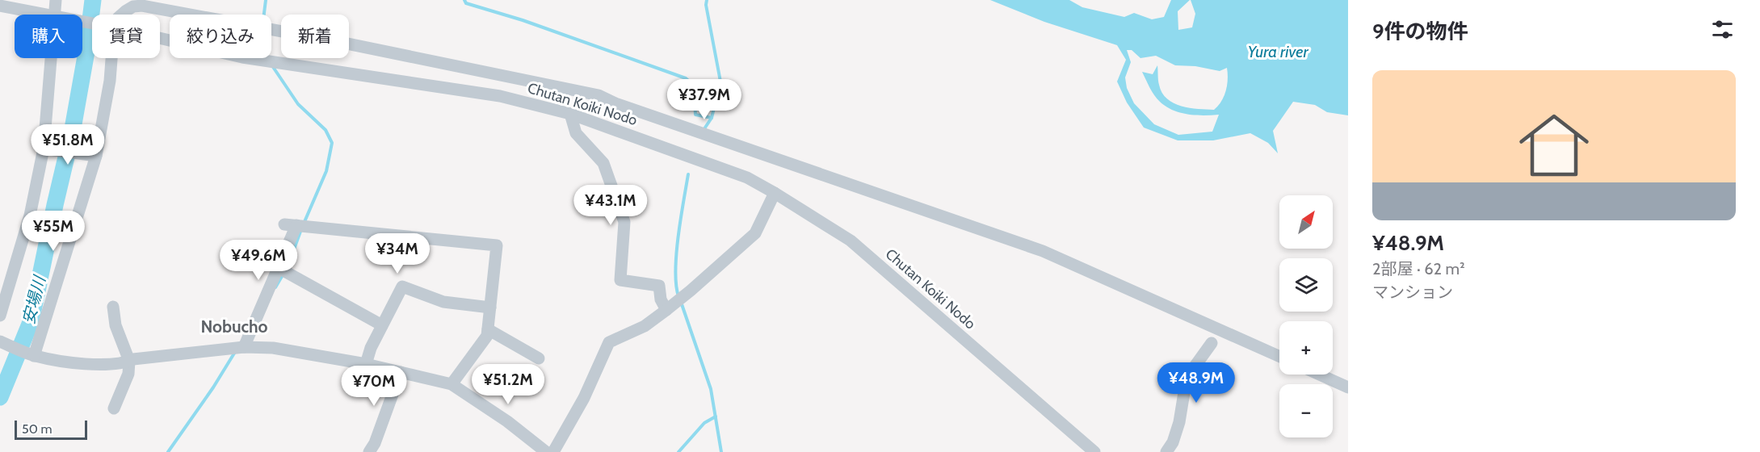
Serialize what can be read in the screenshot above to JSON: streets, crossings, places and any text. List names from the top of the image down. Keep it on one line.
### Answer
{"streets":{"street":["Chutan Koiki Nodo"]},"districts":["Nobucho"],"water":["Yura river","安場川"],"scale_bar":"50 m","north":"top right","page":{"heading":"9件の物件","chip":["購入","賃貸","絞り込み","新着"],"list":[{"name":"¥48.9M","note":"2部屋 · 62 m² · マンション"}],"price":["¥37.9M","¥51.8M","¥43.1M","¥55M","¥34M","¥49.6M","¥48.9M","¥51.2M","¥70M"],"map_buttons":["+","−"],"scale":"50 m"}}
